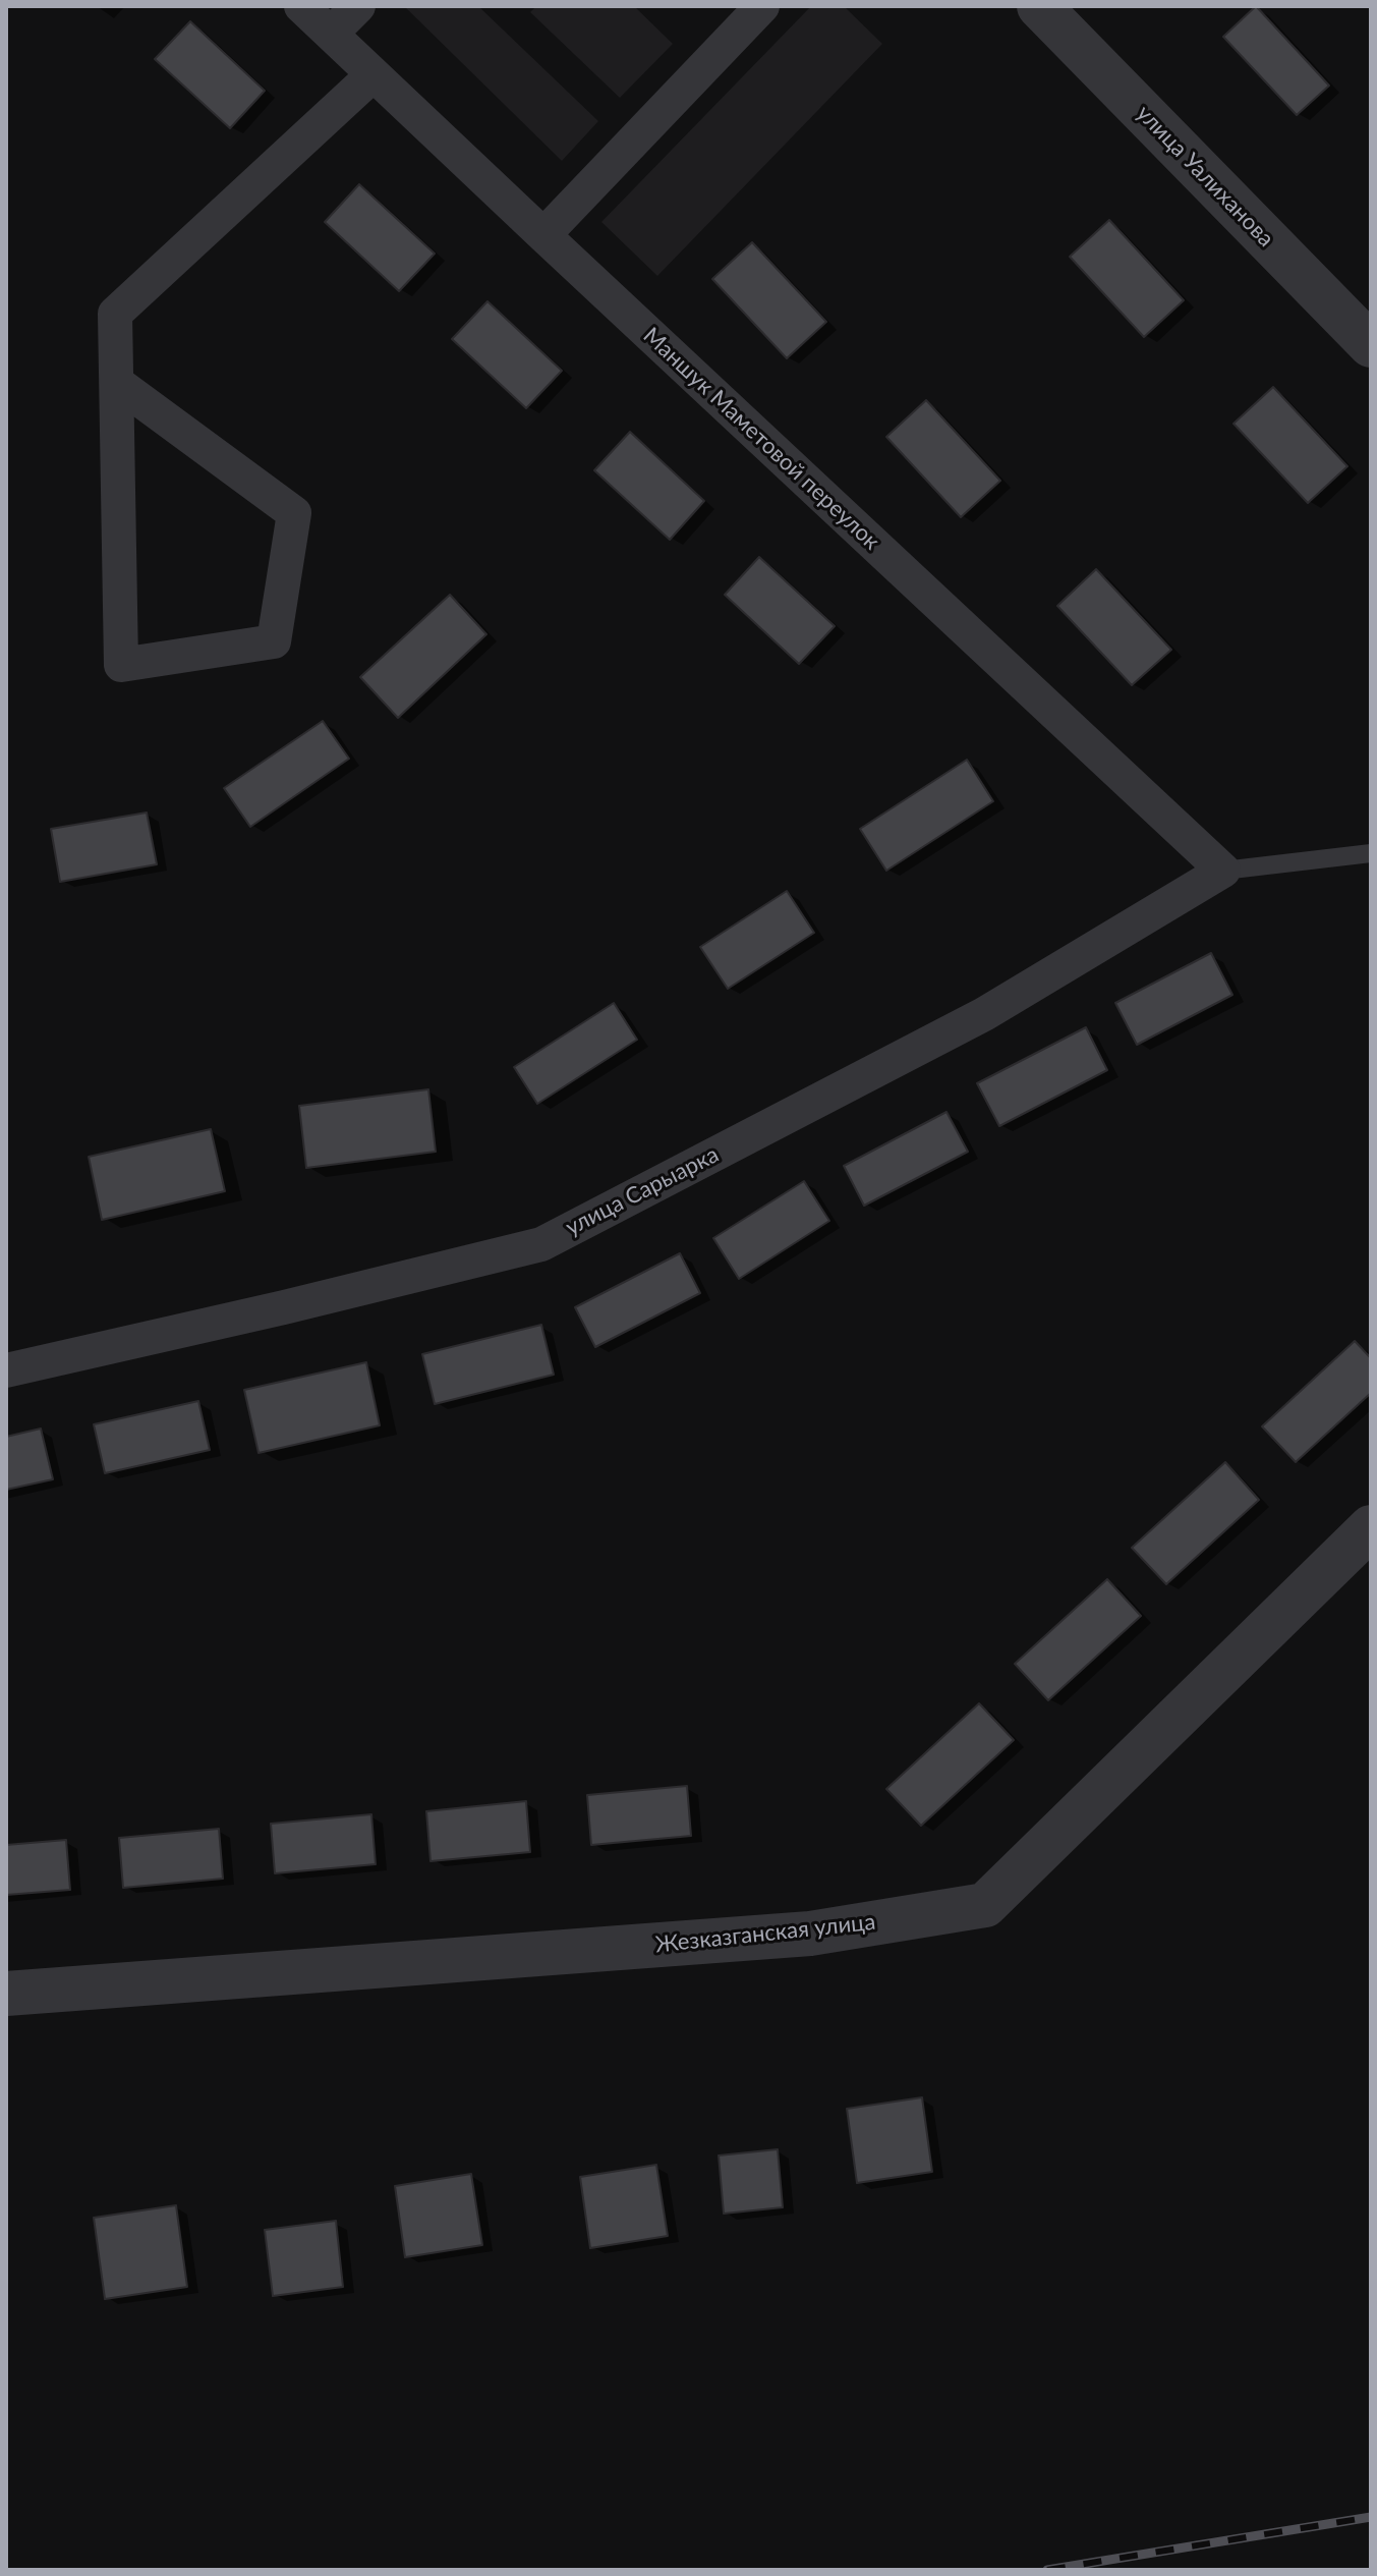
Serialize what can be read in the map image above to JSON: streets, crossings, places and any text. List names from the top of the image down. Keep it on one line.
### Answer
{"streets":{"street":["улица Уалиханова","Маншук Маметовой переулок","улица Сарыарка","Жезказганская улица"]},"crossings":[["Маншук Маметовой переулок","улица Сарыарка"]]}
